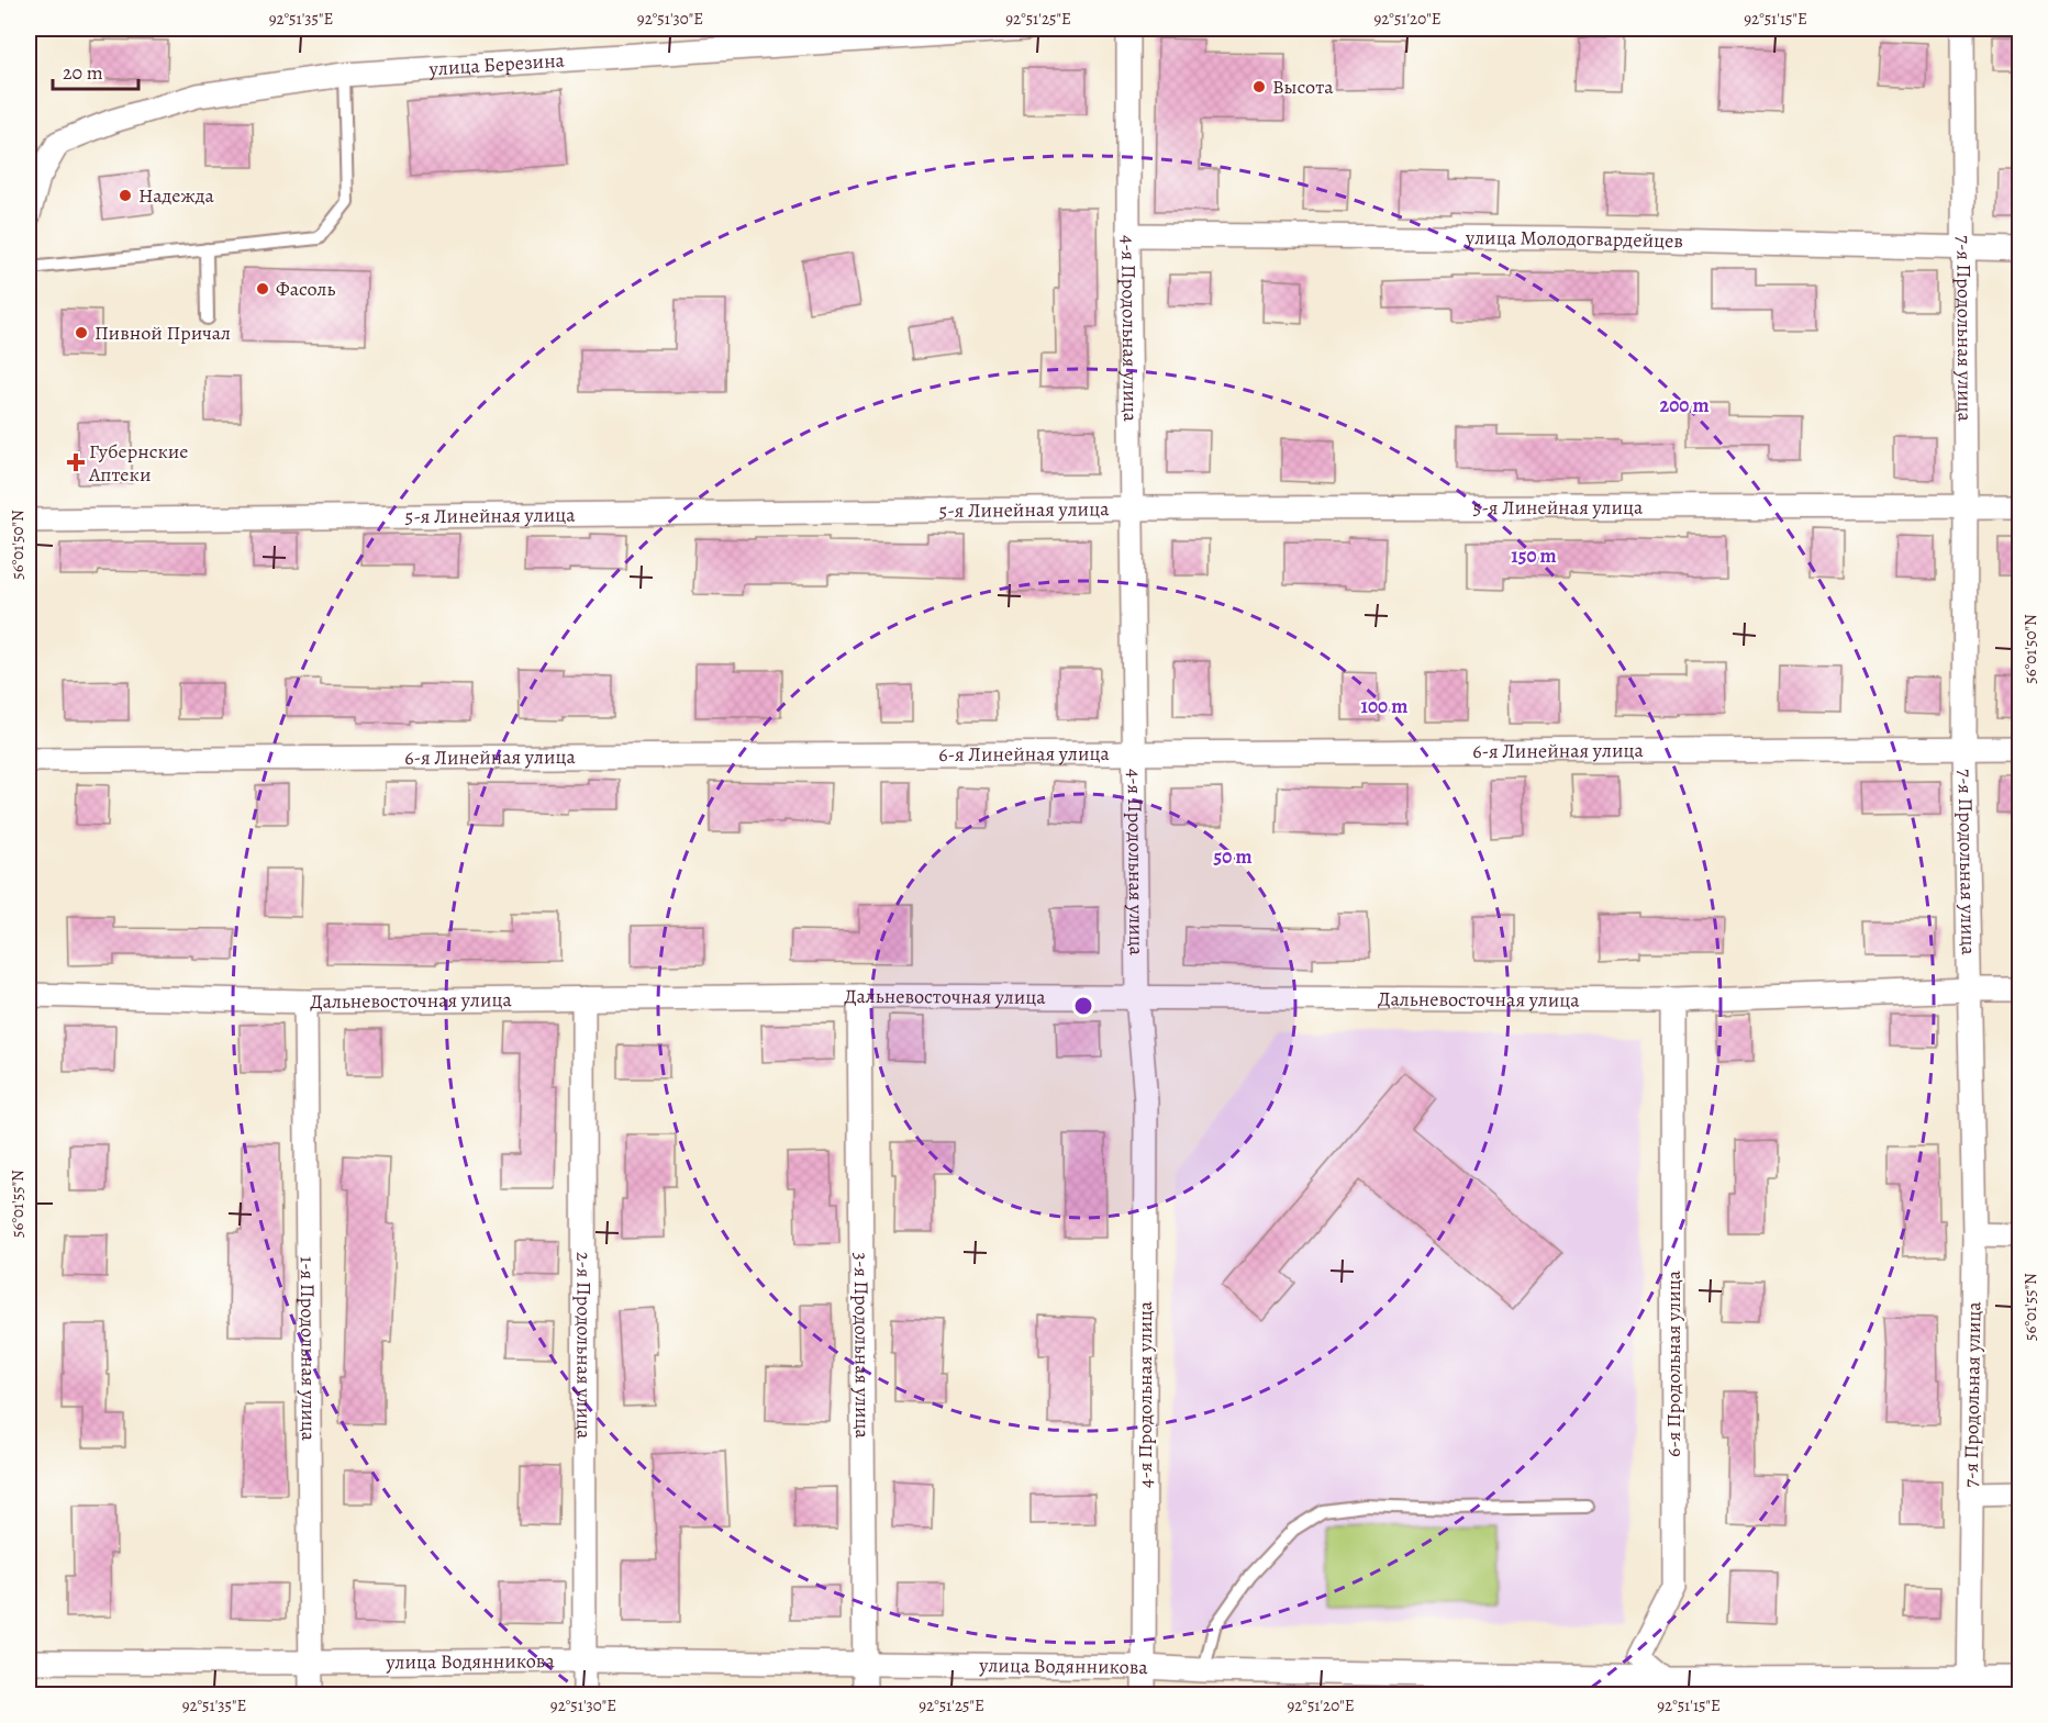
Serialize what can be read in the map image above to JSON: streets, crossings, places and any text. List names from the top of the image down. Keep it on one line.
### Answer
{"streets":{"street":["улица Березина","улица Молодогвардейцев","4-я Продольная улица","7-я Продольная улица","5-я Линейная улица","6-я Линейная улица","Дальневосточная улица","3-я Продольная улица","2-я Продольная улица","1-я Продольная улица","6-я Продольная улица","улица Водянникова"]},"crossings":[["улица Молодогвардейцев","4-я Продольная улица"],["улица Молодогвардейцев","7-я Продольная улица"],["4-я Продольная улица","5-я Линейная улица"],["4-я Продольная улица","6-я Линейная улица"],["4-я Продольная улица","Дальневосточная улица"],["4-я Продольная улица","улица Водянникова"],["7-я Продольная улица","5-я Линейная улица"],["7-я Продольная улица","6-я Линейная улица"],["7-я Продольная улица","Дальневосточная улица"],["7-я Продольная улица","улица Водянникова"],["Дальневосточная улица","3-я Продольная улица"],["Дальневосточная улица","2-я Продольная улица"],["Дальневосточная улица","1-я Продольная улица"],["Дальневосточная улица","6-я Продольная улица"],["3-я Продольная улица","улица Водянникова"],["2-я Продольная улица","улица Водянникова"],["1-я Продольная улица","улица Водянникова"],["6-я Продольная улица","улица Водянникова"]],"places":{"other":["Высота","Надежда","Фасоль","Пивной Причал"],"health":["Губернские Аптеки"]},"scale_bar":"20 m","coordinates":["92°51'35\"E","92°51'30\"E","92°51'25\"E","92°51'20\"E","92°51'15\"E","56°01'50\"N","56°01'55\"N"],"rings":["200 m","150 m","100 m","50 m"]}
